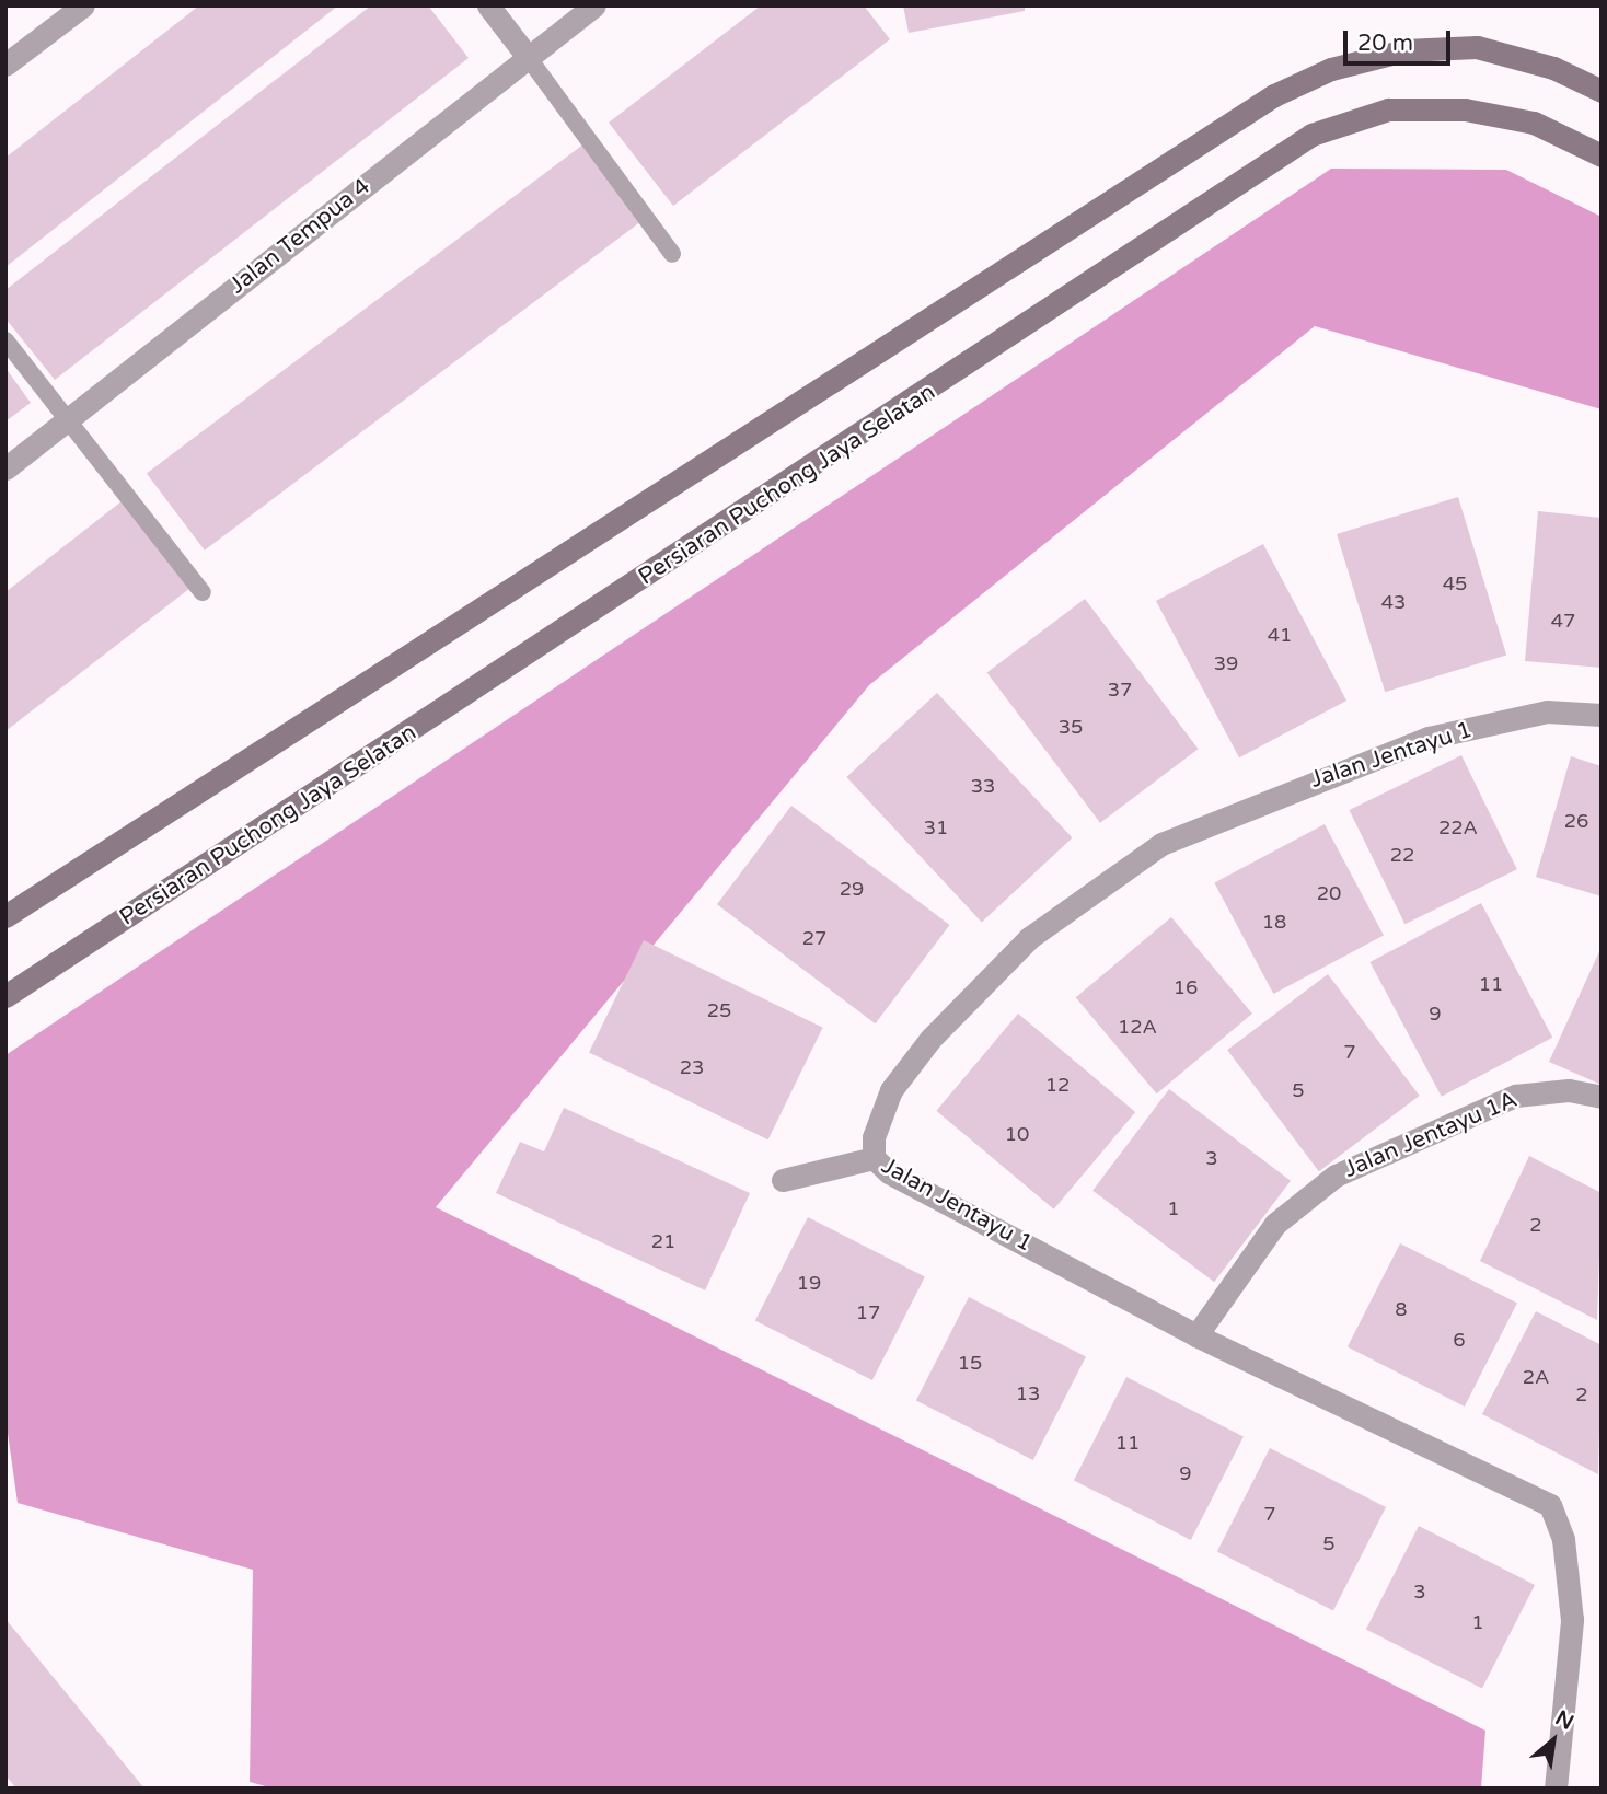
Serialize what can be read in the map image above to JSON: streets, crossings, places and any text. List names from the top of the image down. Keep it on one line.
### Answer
{"streets":{"main road":["Persiaran Puchong Jaya Selatan"],"street":["Jalan Tempua 4","Jalan Jentayu 1","Jalan Jentayu 1A"]},"crossings":[["Jalan Jentayu 1","Jalan Jentayu 1A"]],"house_numbers":["45","43","47","41","39","37","35","33","26","31","22A","22","29","20","18","27","11","16","25","9","12A","7","23","12","5","10","3","1","2","21","19","8","17","6","15","2A","13","2","11","9","7","5","3","1"],"scale_bar":"20 m","north":"top right"}
